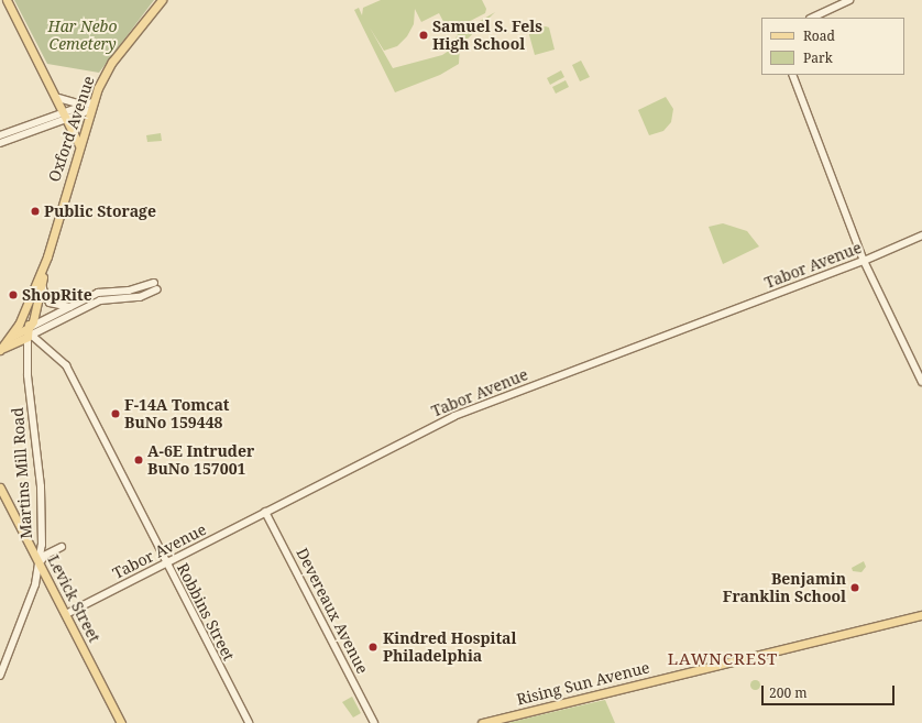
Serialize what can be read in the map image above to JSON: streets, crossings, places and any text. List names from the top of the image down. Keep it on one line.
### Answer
{"streets":{"main road":["Oxford Avenue","Martins Mill Road","Levick Street","Rising Sun Avenue"],"street":["Tabor Avenue","Devereaux Avenue","Robbins Street"]},"crossings":[["Oxford Avenue","Martins Mill Road"],["Oxford Avenue","Robbins Street"],["Tabor Avenue","Levick Street"],["Tabor Avenue","Devereaux Avenue"],["Tabor Avenue","Robbins Street"],["Martins Mill Road","Levick Street"],["Martins Mill Road","Robbins Street"]],"districts":["LAWNCREST"],"parks":["Har Nebo Cemetery"],"places":["Samuel S. Fels High School","Public Storage","ShopRite","F-14A Tomcat BuNo 159448","A-6E Intruder BuNo 157001","Benjamin Franklin School","Kindred Hospital Philadelphia"],"legend":["Road","Park"],"scale_bar":"200 m"}
